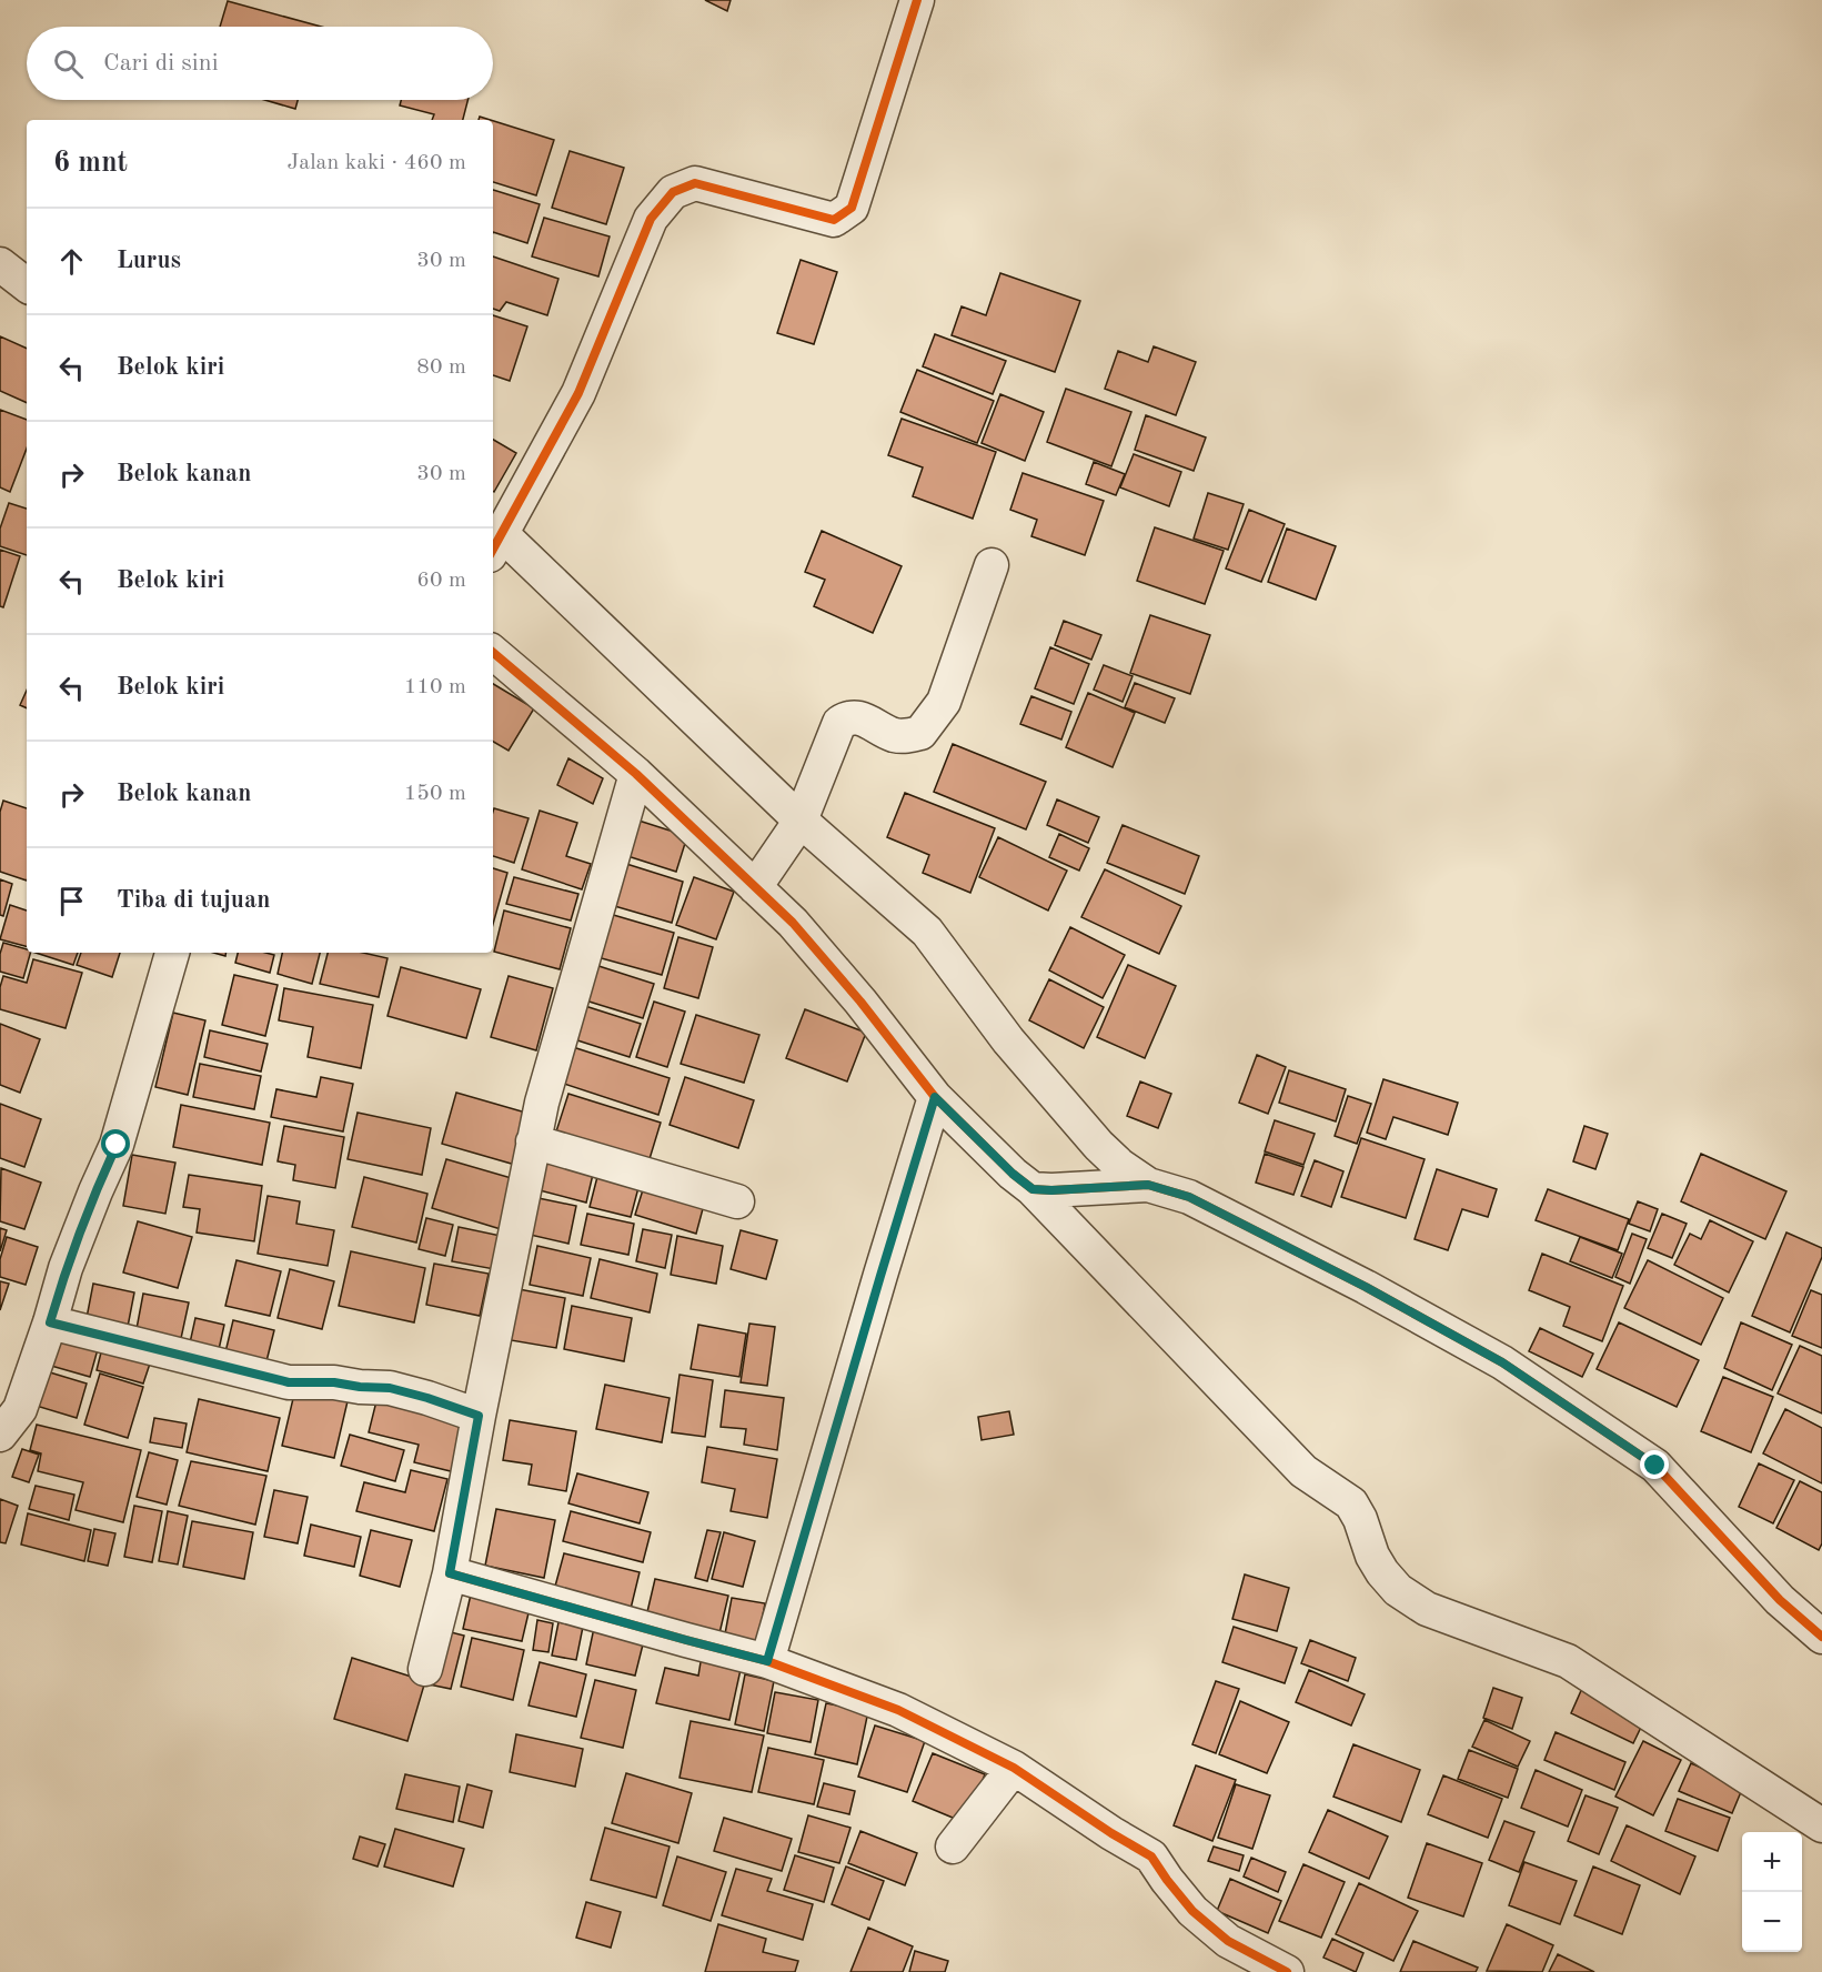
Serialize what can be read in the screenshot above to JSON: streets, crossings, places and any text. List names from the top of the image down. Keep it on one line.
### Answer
{"page":{"search":"Cari di sini","heading":["6 mnt","Jalan kaki · 460 m"],"list":[["Lurus","30 m"],["Belok kiri","80 m"],["Belok kanan","30 m"],["Belok kiri","60 m"],["Belok kiri","110 m"],["Belok kanan","150 m"],"Tiba di tujuan"],"map_buttons":["+","−"]}}
